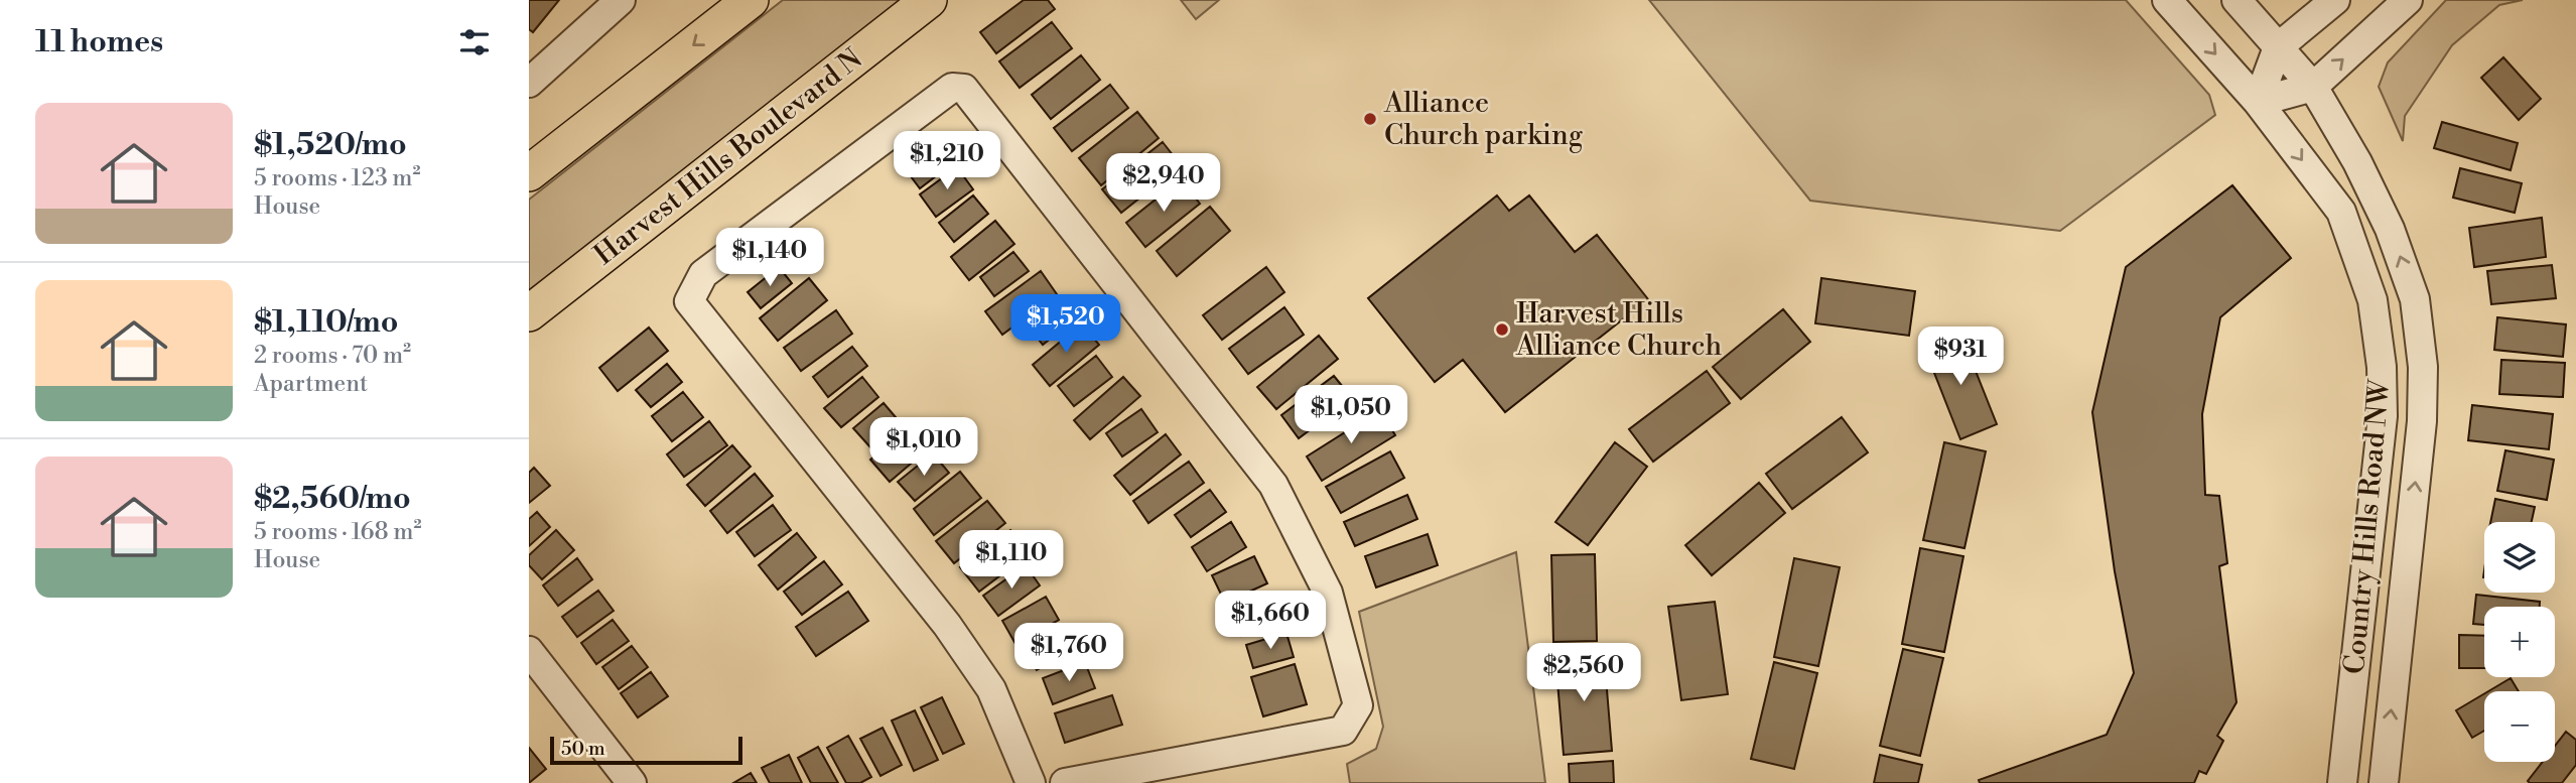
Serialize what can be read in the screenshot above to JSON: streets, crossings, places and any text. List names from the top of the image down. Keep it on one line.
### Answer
{"streets":{"main road":["Harvest Hills Boulevard N"],"street":["Country Hills Road NW"]},"places":["Alliance Church parking","Harvest Hills Alliance Church"],"scale_bar":"50 m","page":{"heading":"11 homes","list":[{"name":"$1,520/mo","note":"5 rooms · 123 m² · House"},{"name":"$1,110/mo","note":"2 rooms · 70 m² · Apartment"},{"name":"$2,560/mo","note":"5 rooms · 168 m² · House"}],"price":["$1,210","$2,940","$1,140","$1,520","$931","$1,050","$1,010","$1,110","$1,660","$1,760","$2,560"],"map_buttons":["+","−"],"scale":"50 m"}}
